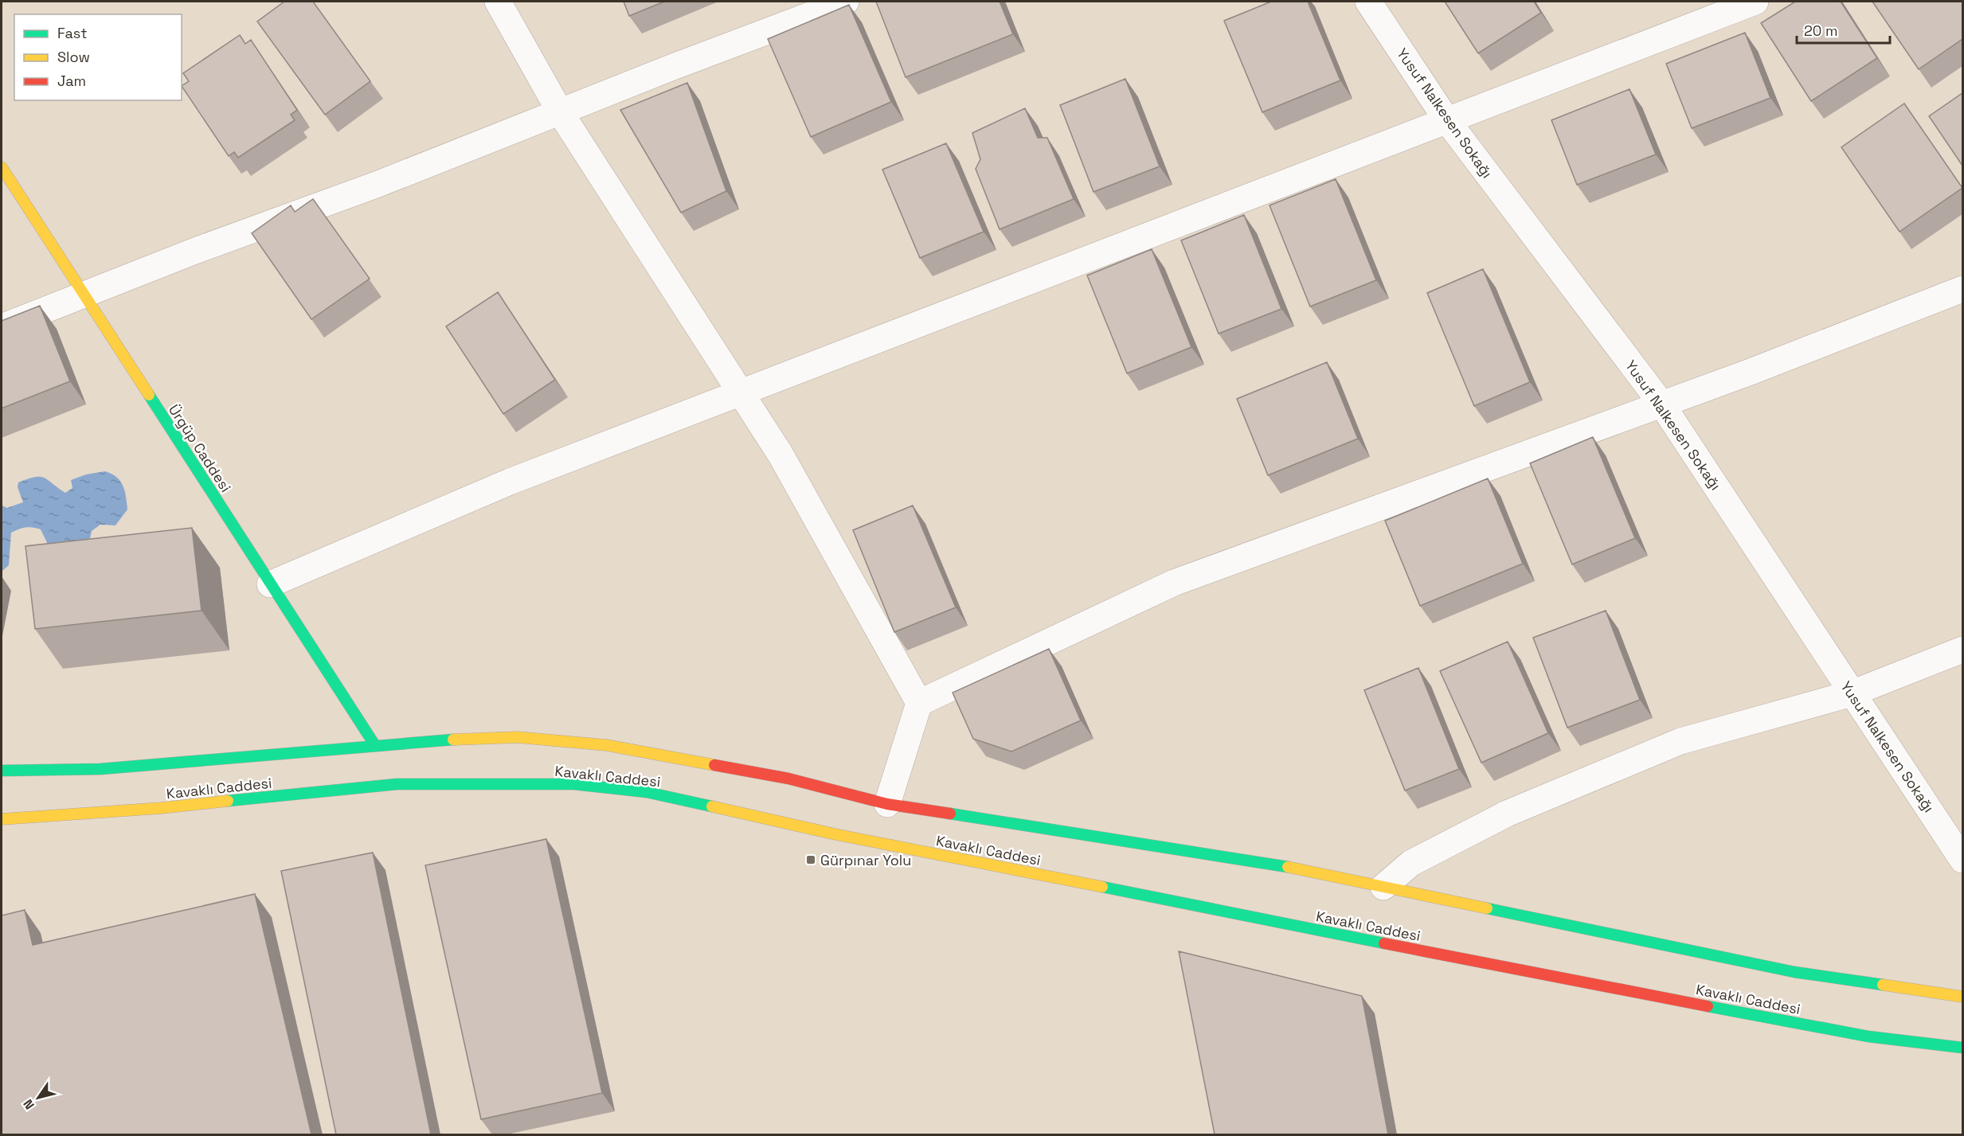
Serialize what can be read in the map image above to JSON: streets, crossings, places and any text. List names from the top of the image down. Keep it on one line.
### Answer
{"streets":{"main road":["Ürgüp Caddesi","Kavaklı Caddesi"],"street":["Yusuf Nalkesen Sokağı"]},"crossings":[["Ürgüp Caddesi","Kavaklı Caddesi"]],"places":{"transit":["Gürpınar Yolu"]},"legend":["Fast","Slow","Jam"],"scale_bar":"20 m","north":"bottom left"}
